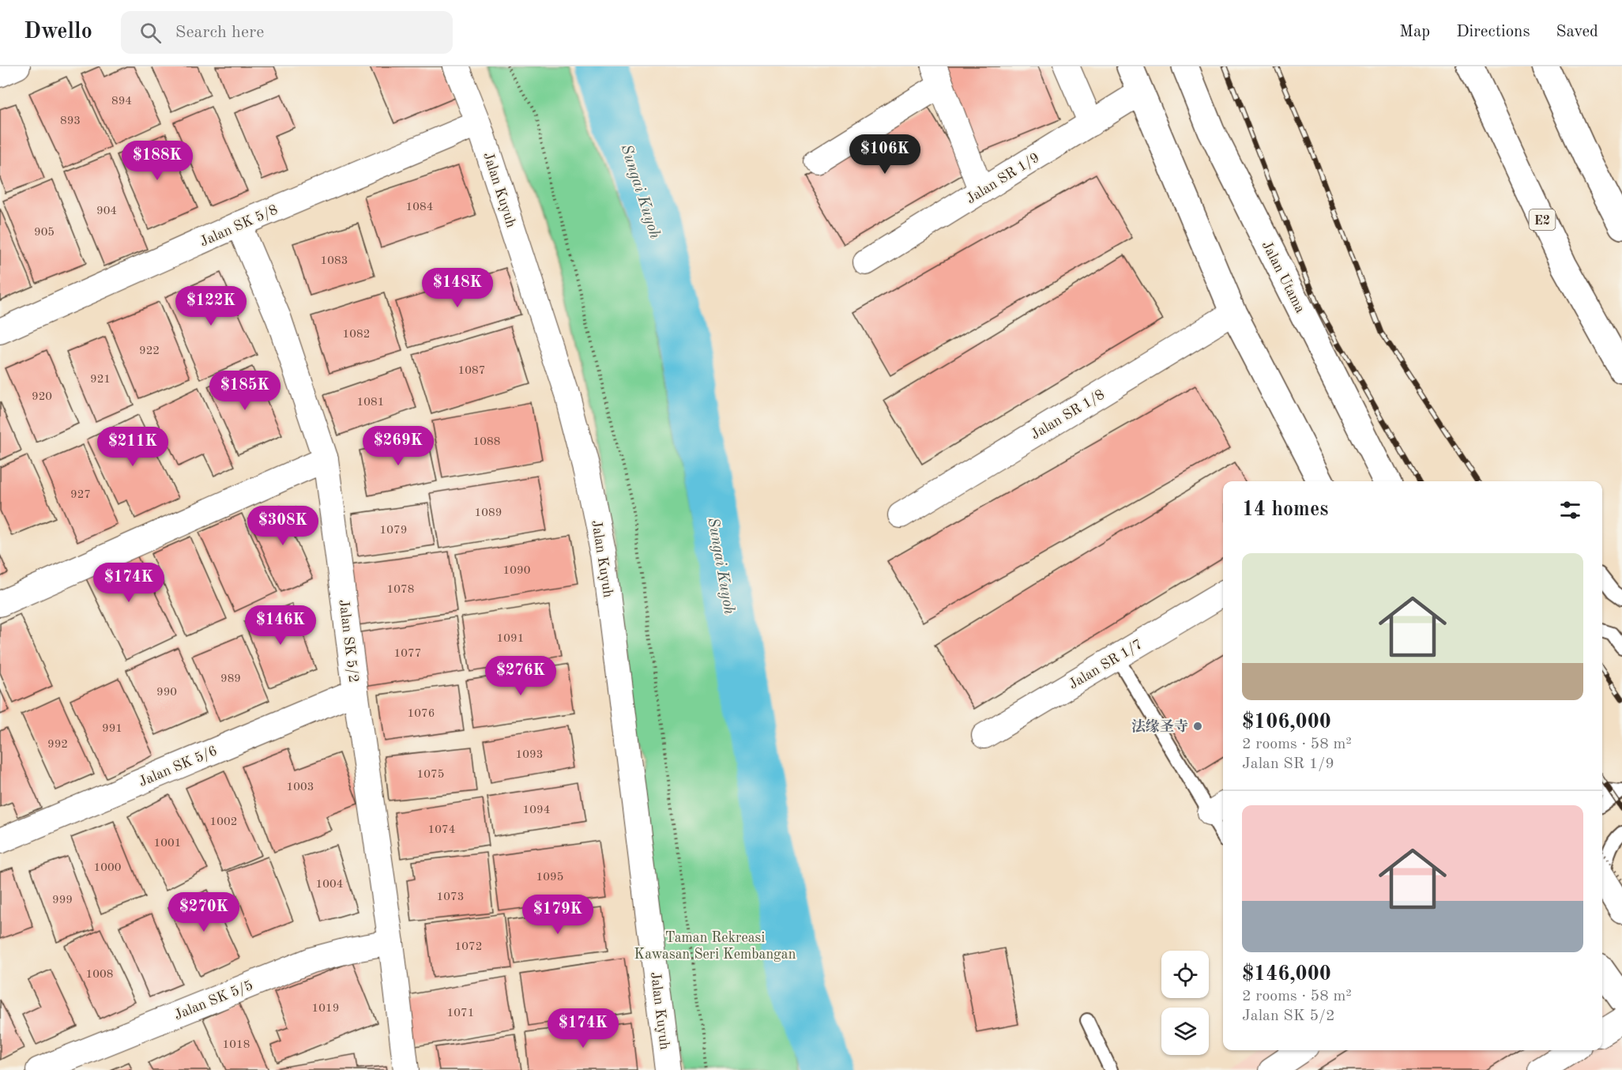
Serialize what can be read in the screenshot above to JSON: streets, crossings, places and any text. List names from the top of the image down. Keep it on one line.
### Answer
{"streets":{"main road":["E2","Jalan Utama"],"street":["Jalan SR 1/9","Jalan Kuyuh","Jalan SK 5/8","Jalan SR 1/8","Jalan SK 5/2","Jalan SR 1/7","Jalan SK 5/6","Jalan SK 5/5"]},"crossings":[["Jalan Kuyuh","Jalan SK 5/8"],["Jalan SK 5/8","Jalan SK 5/2"],["Jalan SK 5/2","Jalan SK 5/6"],["Jalan SK 5/2","Jalan SK 5/5"]],"water":["Sungai Kuyoh"],"parks":["Taman Rekreasi Kawasan Seri Kembangan"],"places":["法缘圣寺"],"house_numbers":["894","893","1084","904","905","1083","1082","922","1087","921","920","1081","1088","927","1089","1079","1090","1078","1091","1077","989","990","1076","991","992","1093","1075","1003","1094","1002","1074","1001","1000","1095","1004","1073","999","1072","1008","1019","1071","1018"],"page":{"header":"Dwello","search":"Search here","nav":["Map","Directions","Saved"],"price":["$106K","$188K","$148K","$122K","$185K","$269K","$211K","$308K","$174K","$146K","$276K","$270K","$179K","$174K"],"heading":"14 homes","list":[{"name":"$106,000","note":"2 rooms · 58 m² · Jalan SR 1/9"},{"name":"$146,000","note":"2 rooms · 58 m² · Jalan SK 5/2"}]}}
